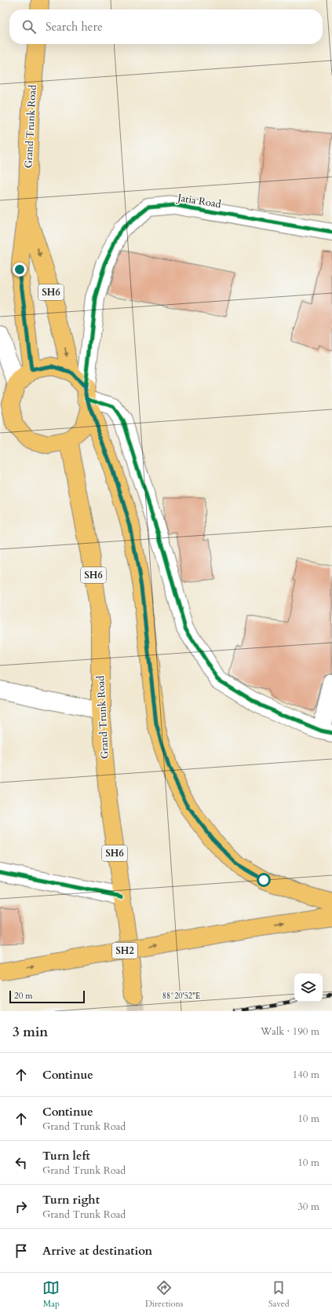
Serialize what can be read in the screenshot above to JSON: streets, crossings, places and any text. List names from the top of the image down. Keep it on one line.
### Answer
{"streets":{"main road":["Grand Trunk Road","SH6","SH2"],"street":["Jatia Road"]},"crossings":[["Grand Trunk Road","Jatia Road"]],"scale_bar":"20 m","page":{"search":"Search here","scale":"20 m","heading":["3 min","Walk · 190 m"],"list":[["Continue","140 m"],["Continue","Grand Trunk Road","10 m"],["Turn left","Grand Trunk Road","10 m"],["Turn right","Grand Trunk Road","30 m"],"Arrive at destination"],"nav":["Map","Directions","Saved"]},"coordinates":["88°20'52\"E"]}
